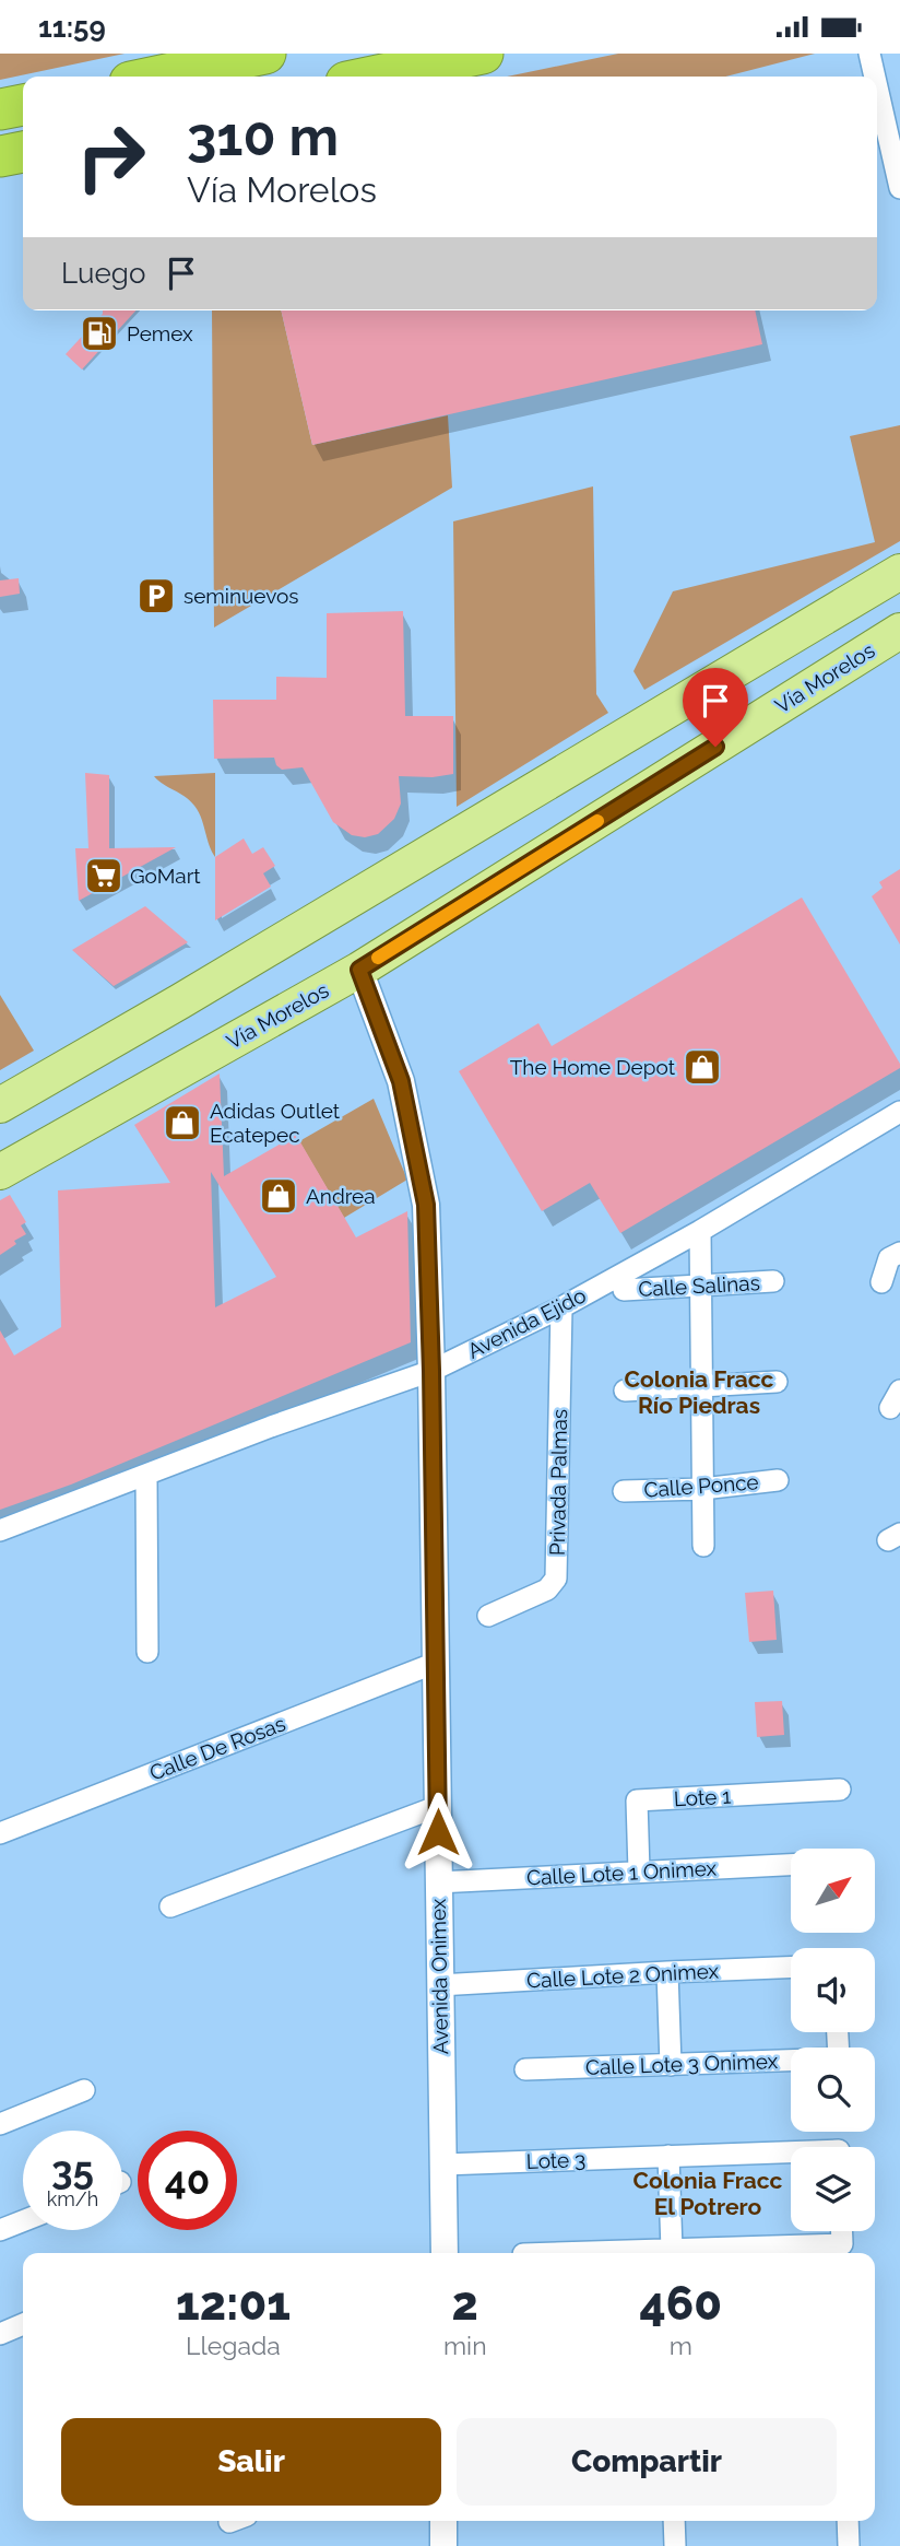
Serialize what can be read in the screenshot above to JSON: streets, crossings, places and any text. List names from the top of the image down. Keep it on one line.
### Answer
{"streets":{"main road":["Vía Morelos"],"street":["Calle Salinas","Avenida Ejido","Privada Palmas","Calle Ponce","Calle De Rosas","Lote 1","Calle Lote 1 Onimex","Calle Lote 2 Onimex","Avenida Onimex","Calle Lote 3 Onimex","Lote 3"]},"crossings":[["Vía Morelos","Avenida Onimex"],["Avenida Ejido","Privada Palmas"],["Avenida Ejido","Avenida Onimex"],["Calle De Rosas","Avenida Onimex"],["Lote 1","Calle Lote 1 Onimex"],["Calle Lote 1 Onimex","Avenida Onimex"],["Calle Lote 2 Onimex","Avenida Onimex"],["Avenida Onimex","Lote 3"]],"districts":["Colonia Fracc Río Piedras","Colonia Fracc El Potrero"],"places":{"fuel station":["Pemex"],"parking":["seminuevos"],"supermarket":["GoMart"],"shop":["The Home Depot","Adidas Outlet Ecatepec","Andrea"]},"north":"top right","page":{"status":"11:59","turn":["310 m","Vía Morelos"],"then":"Luego","speed":"35 km/h","limit":"40","eta":["12:01","Llegada","2","min","460","m"],"buttons":["Salir","Compartir"]}}
